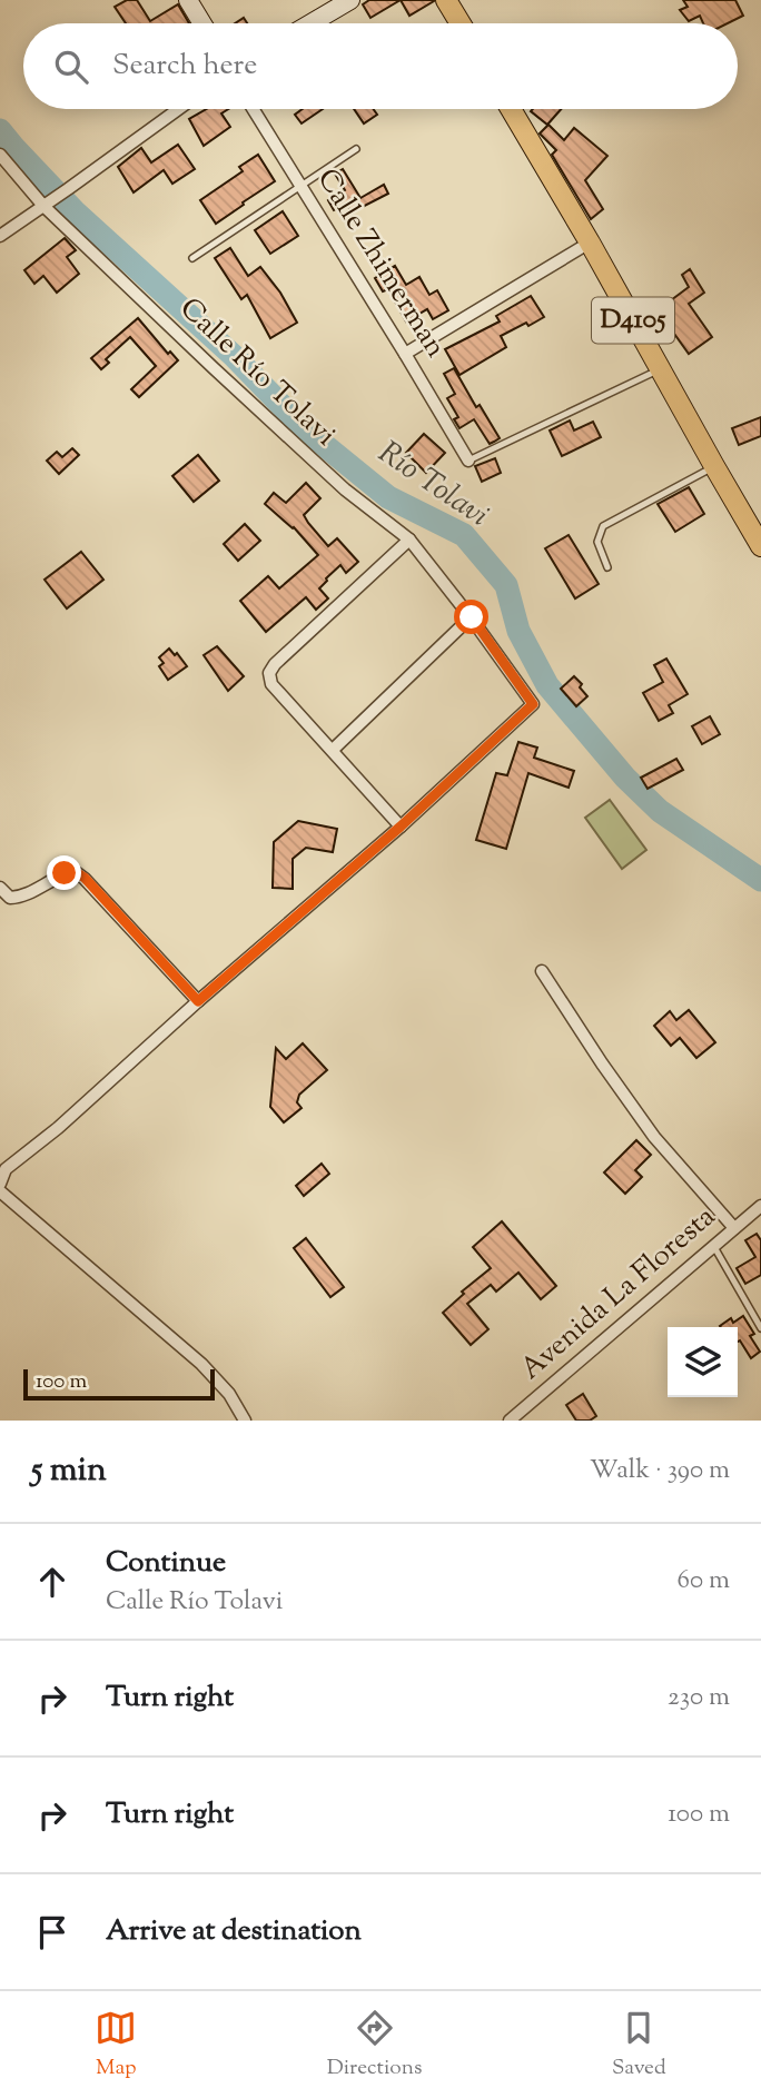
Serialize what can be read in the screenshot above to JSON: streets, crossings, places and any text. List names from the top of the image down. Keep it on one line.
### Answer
{"streets":{"main road":["D4105"],"street":["Calle Zhimerman","Calle Río Tolavi","Avenida La Floresta"]},"water":["Río Tolavi"],"scale_bar":"100 m","page":{"search":"Search here","scale":"100 m","heading":["5 min","Walk · 390 m"],"list":[["Continue","Calle Río Tolavi","60 m"],["Turn right","230 m"],["Turn right","100 m"],"Arrive at destination"],"nav":["Map","Directions","Saved"]}}
